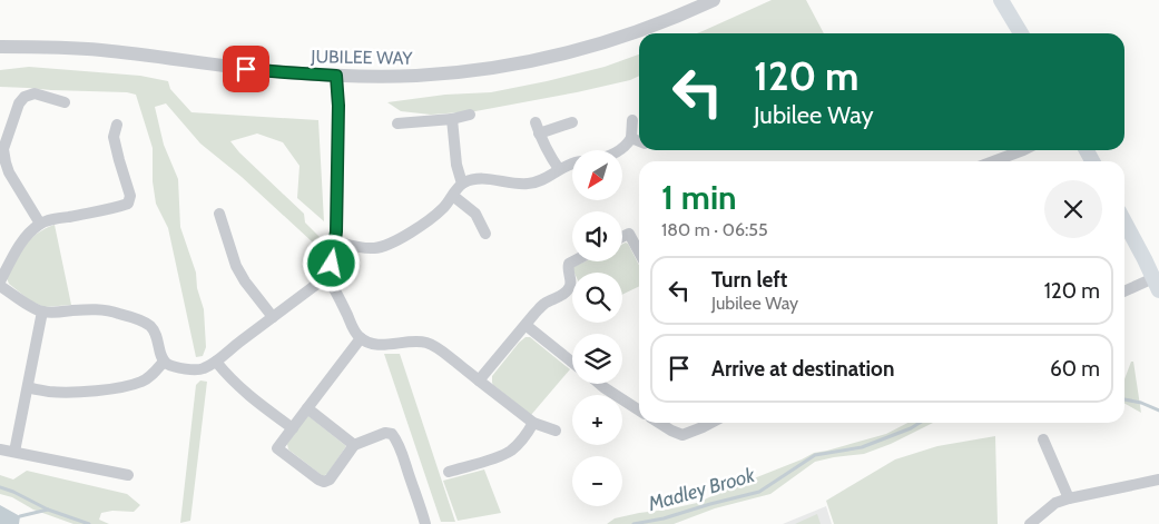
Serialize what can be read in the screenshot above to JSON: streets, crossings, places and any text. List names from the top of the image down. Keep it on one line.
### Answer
{"streets":{"street":["JUBILEE WAY"]},"water":["Madley Brook"],"north":"bottom left","page":{"turn":["120 m","Jubilee Way"],"map_buttons":["+","−"],"heading":["1 min","180 m · 06:55"],"list":[{"name":"Turn left","note":"Jubilee Way","value":"120 m"},{"name":"Arrive at destination","value":"60 m"}]}}
